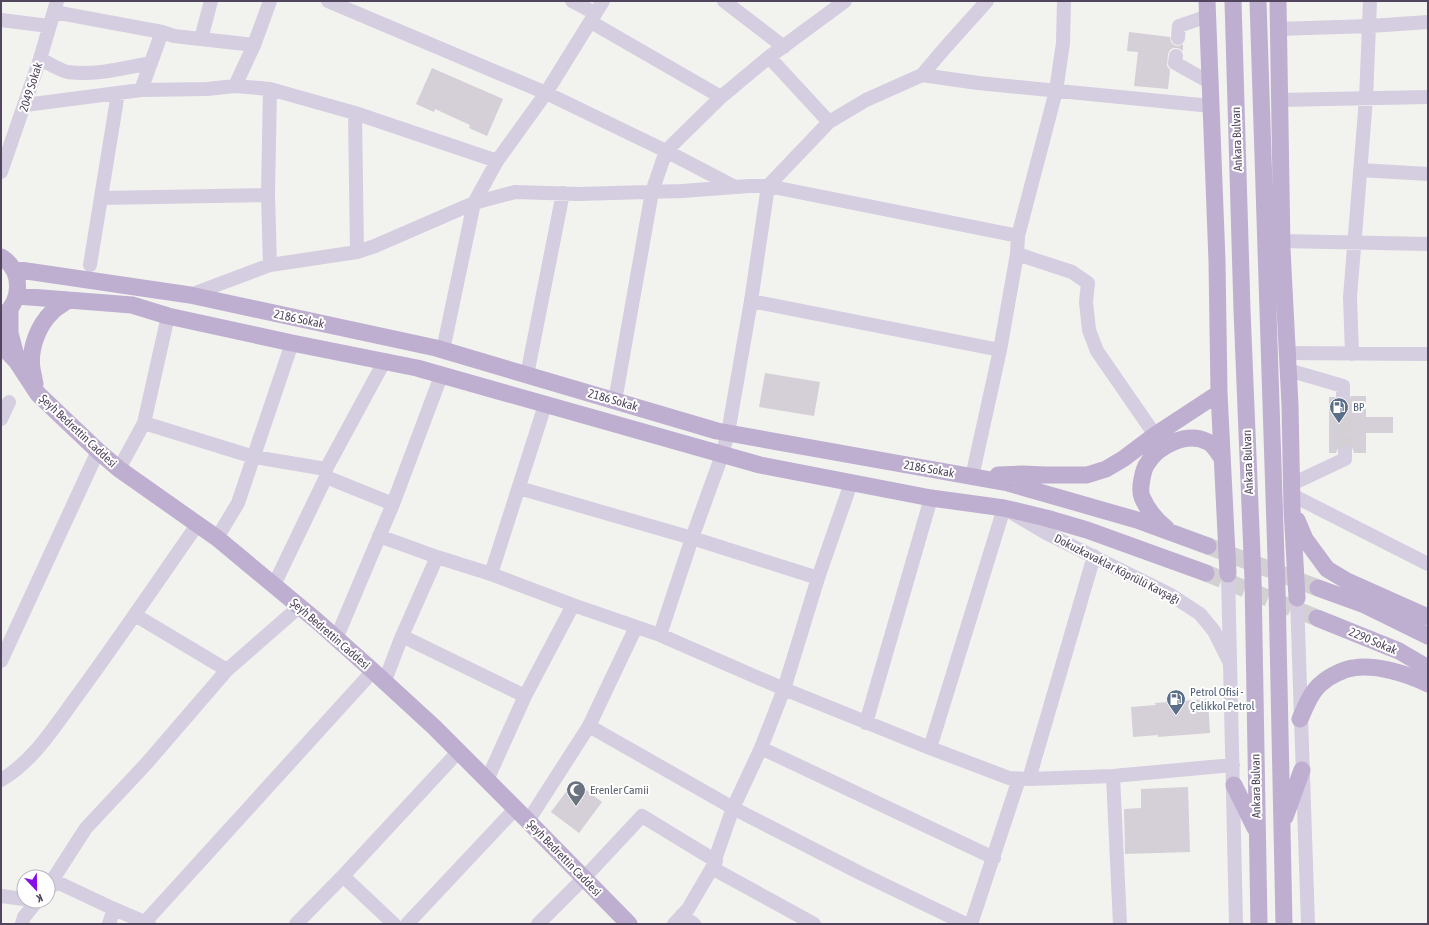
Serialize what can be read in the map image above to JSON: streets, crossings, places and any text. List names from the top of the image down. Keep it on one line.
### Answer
{"streets":{"main road":["Ankara Bulvarı","2186 Sokak","Şeyh Bedrettin Caddesi","2290 Sokak"],"street":["2049 Sokak","Dokuzkavaklar Köprülü Kavşağı"]},"crossings":[["Ankara Bulvarı","Dokuzkavaklar Köprülü Kavşağı"],["2186 Sokak","Şeyh Bedrettin Caddesi"],["2186 Sokak","Dokuzkavaklar Köprülü Kavşağı"]],"places":{"fuel station":["BP","Petrol Ofisi - Çelikkol Petrol"],"mosque":["Erenler Camii"]},"north":"bottom"}
